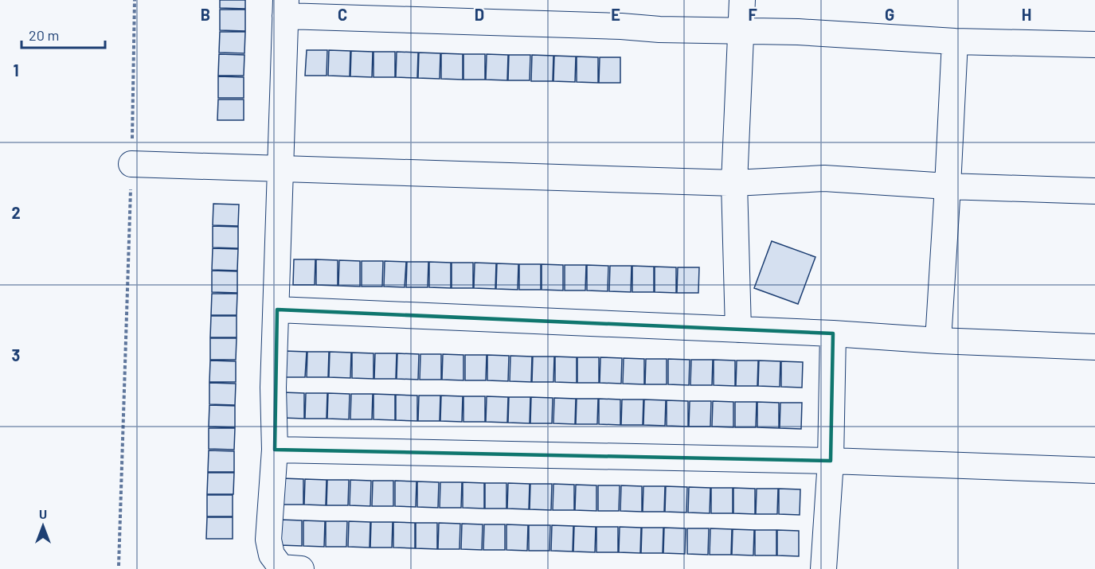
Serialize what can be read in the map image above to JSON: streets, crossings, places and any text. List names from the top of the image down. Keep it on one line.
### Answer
{"scale_bar":"20 m","north":"top","grid":{"columns":["B","C","D","E","F","G","H"],"rows":["1","2","3"]}}
